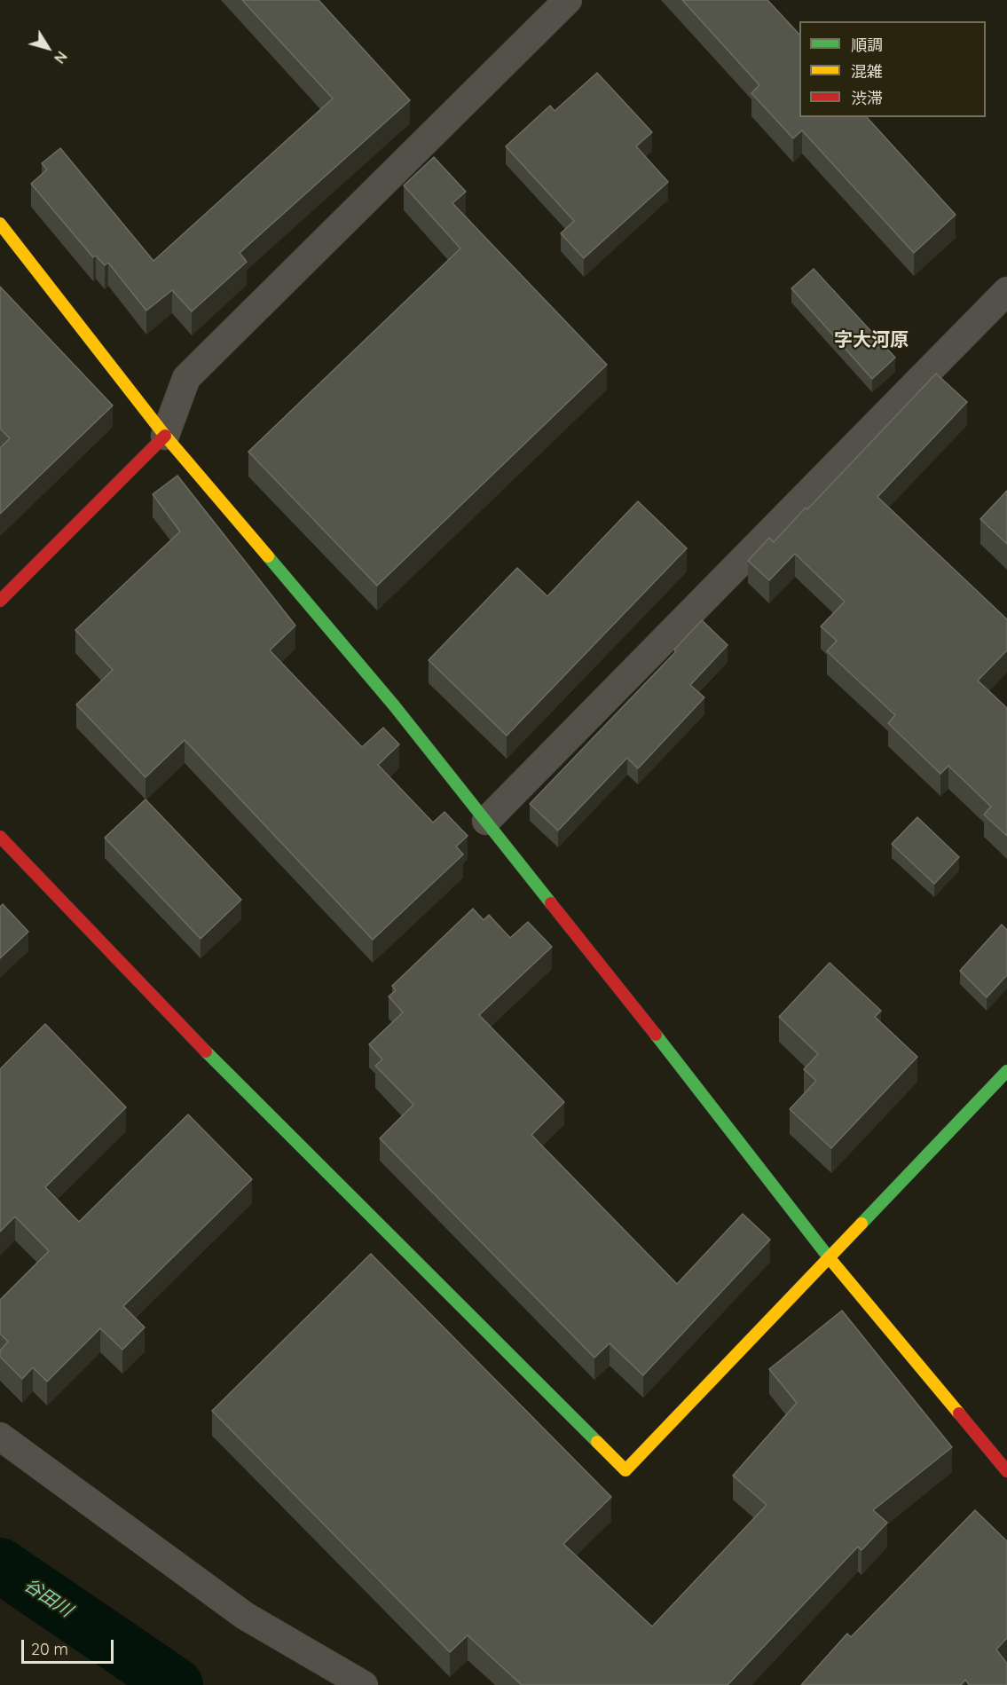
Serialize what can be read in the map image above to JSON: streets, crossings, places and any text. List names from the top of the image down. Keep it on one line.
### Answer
{"districts":["字大河原"],"water":["谷田川"],"legend":["順調","混雑","渋滞"],"scale_bar":"20 m","north":"bottom right"}
